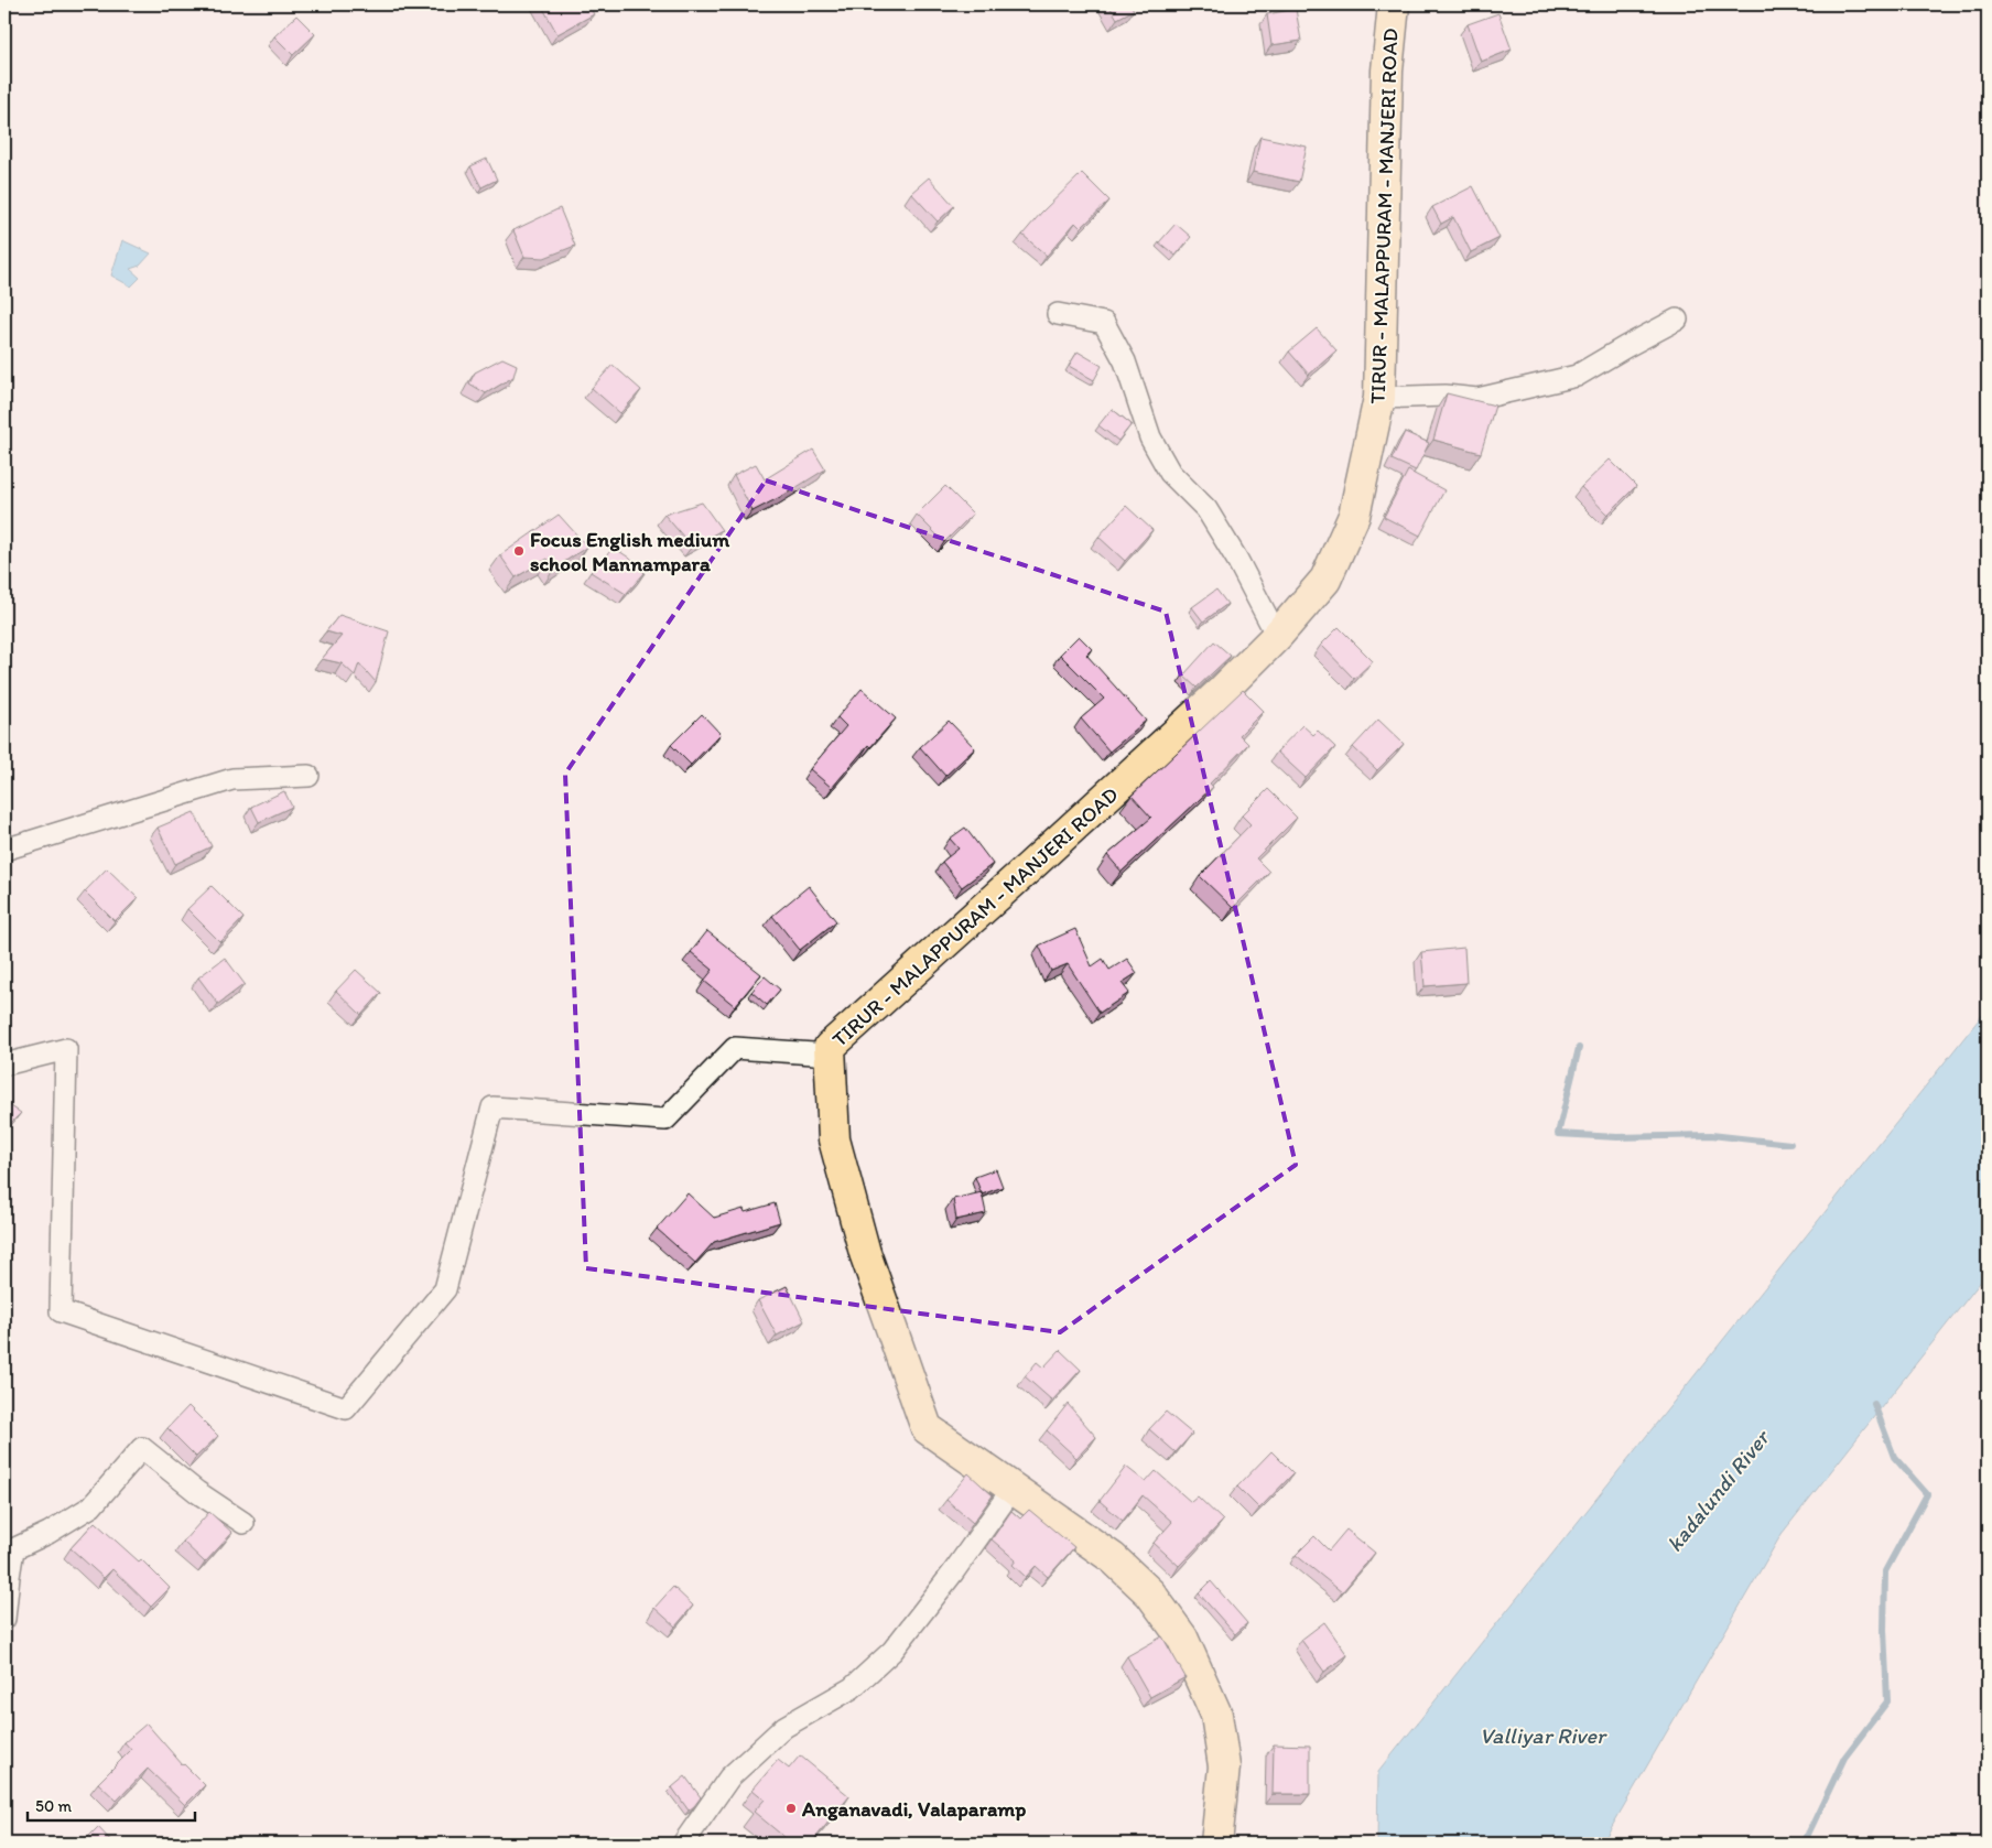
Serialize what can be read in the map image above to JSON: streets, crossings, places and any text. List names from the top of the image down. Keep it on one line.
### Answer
{"streets":{"main road":["TIRUR - MALAPPURAM - MANJERI ROAD"]},"water":["kadalundi River","Valliyar River"],"places":["Focus English medium school Mannampara","Anganavadi, Valaparamp"],"scale_bar":"50 m"}
